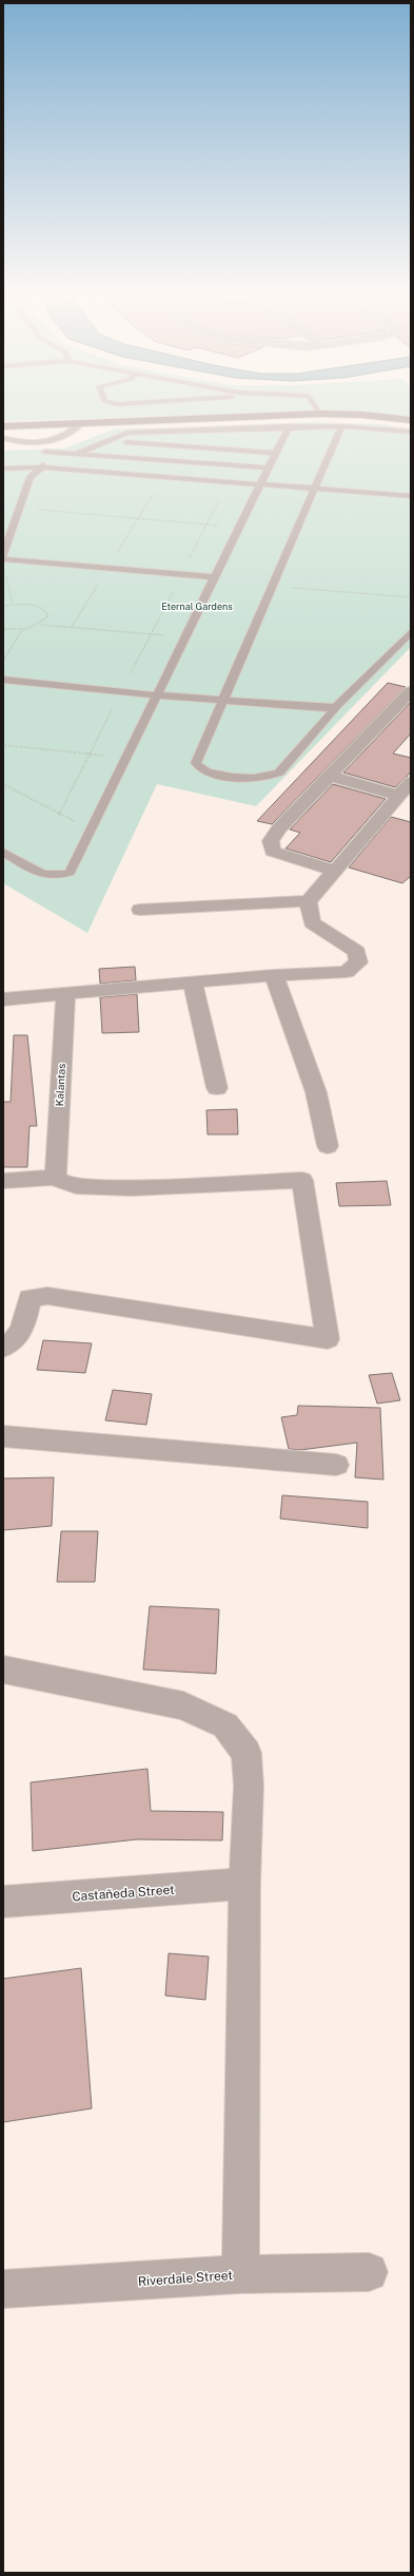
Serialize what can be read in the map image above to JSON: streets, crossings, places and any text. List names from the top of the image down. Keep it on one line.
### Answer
{"streets":{"street":["Kalantas","Castañeda Street","Riverdale Street"]},"parks":["Eternal Gardens"]}
